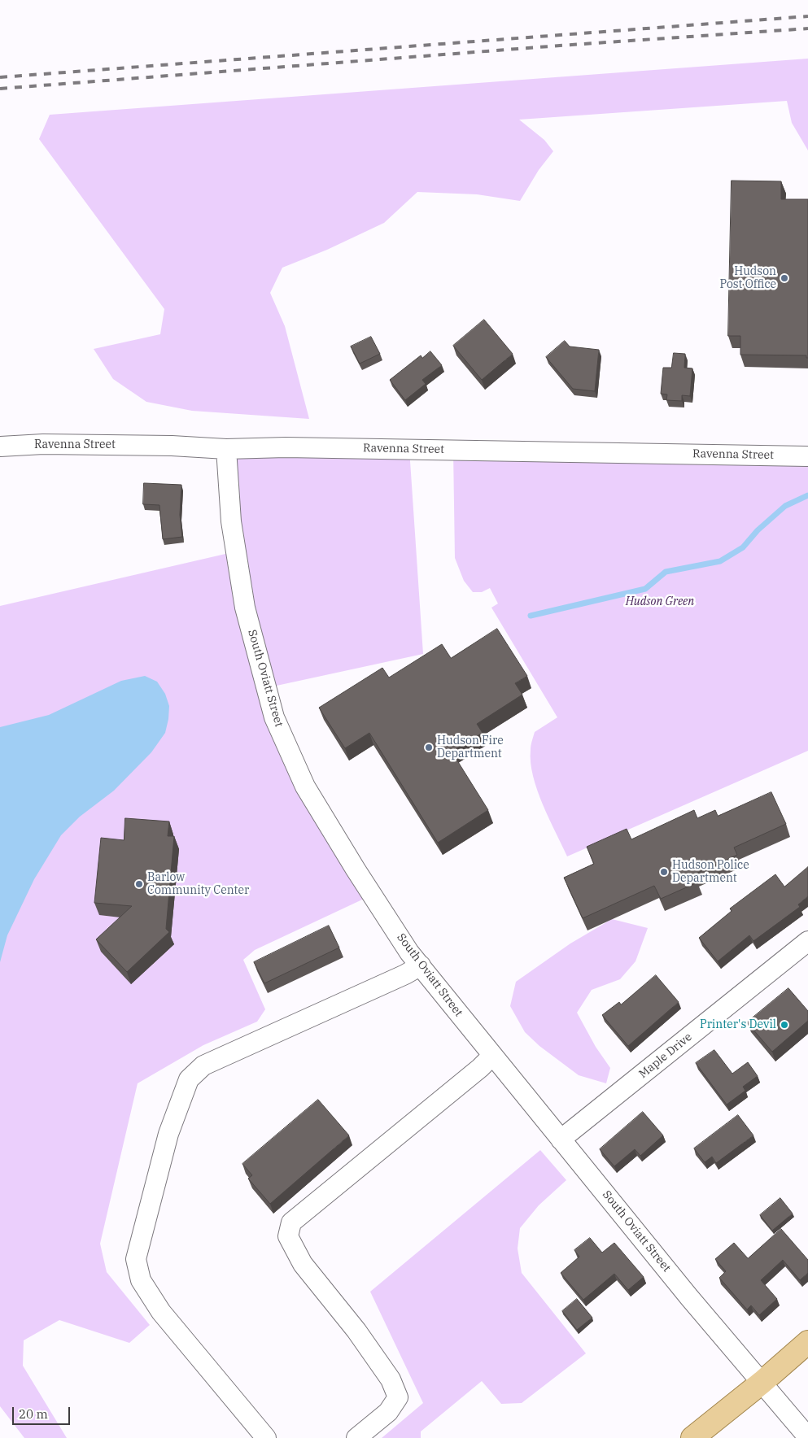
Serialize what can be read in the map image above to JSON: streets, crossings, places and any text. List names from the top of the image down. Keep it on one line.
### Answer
{"streets":{"street":["Ravenna Street","South Oviatt Street","Maple Drive"]},"crossings":[["Ravenna Street","South Oviatt Street"],["South Oviatt Street","Maple Drive"]],"parks":["Hudson Green"],"places":["Hudson Post Office","Hudson Fire Department","Hudson Police Department","Barlow Community Center","Printer's Devil"],"scale_bar":"20 m"}
